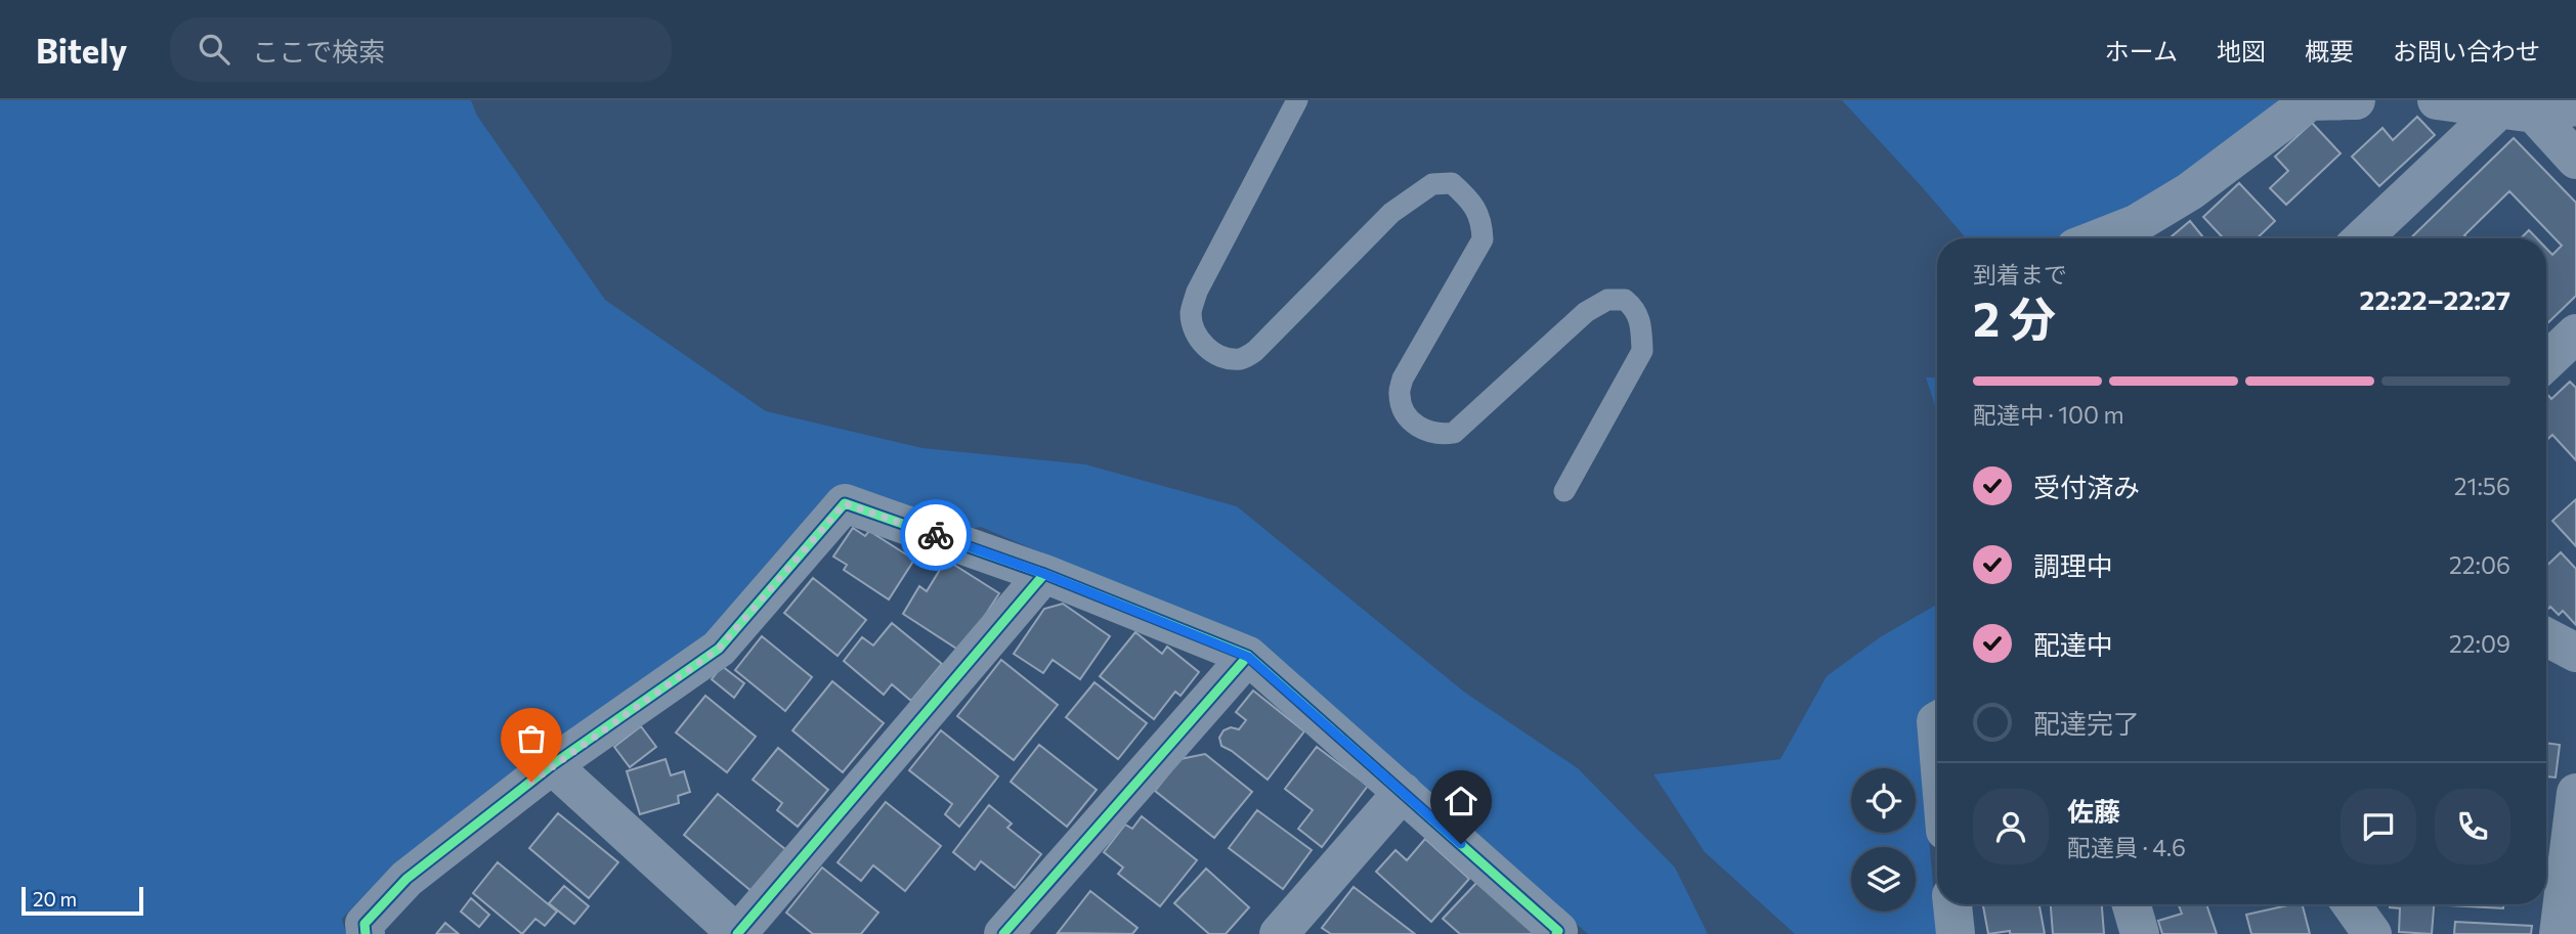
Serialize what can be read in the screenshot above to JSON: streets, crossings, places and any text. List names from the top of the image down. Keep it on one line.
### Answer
{"scale_bar":"20 m","page":{"header":"Bitely","search":"ここで検索","nav":["ホーム","地図","概要","お問い合わせ"],"heading":["2 分","到着まで","22:22–22:27"],"panel":["佐藤","配達員 · 4.6"],"bar":"配達中 · 100 m","list":[["受付済み","21:56"],["調理中","22:06"],["配達中","22:09"],"配達完了"],"scale":"20 m"}}
